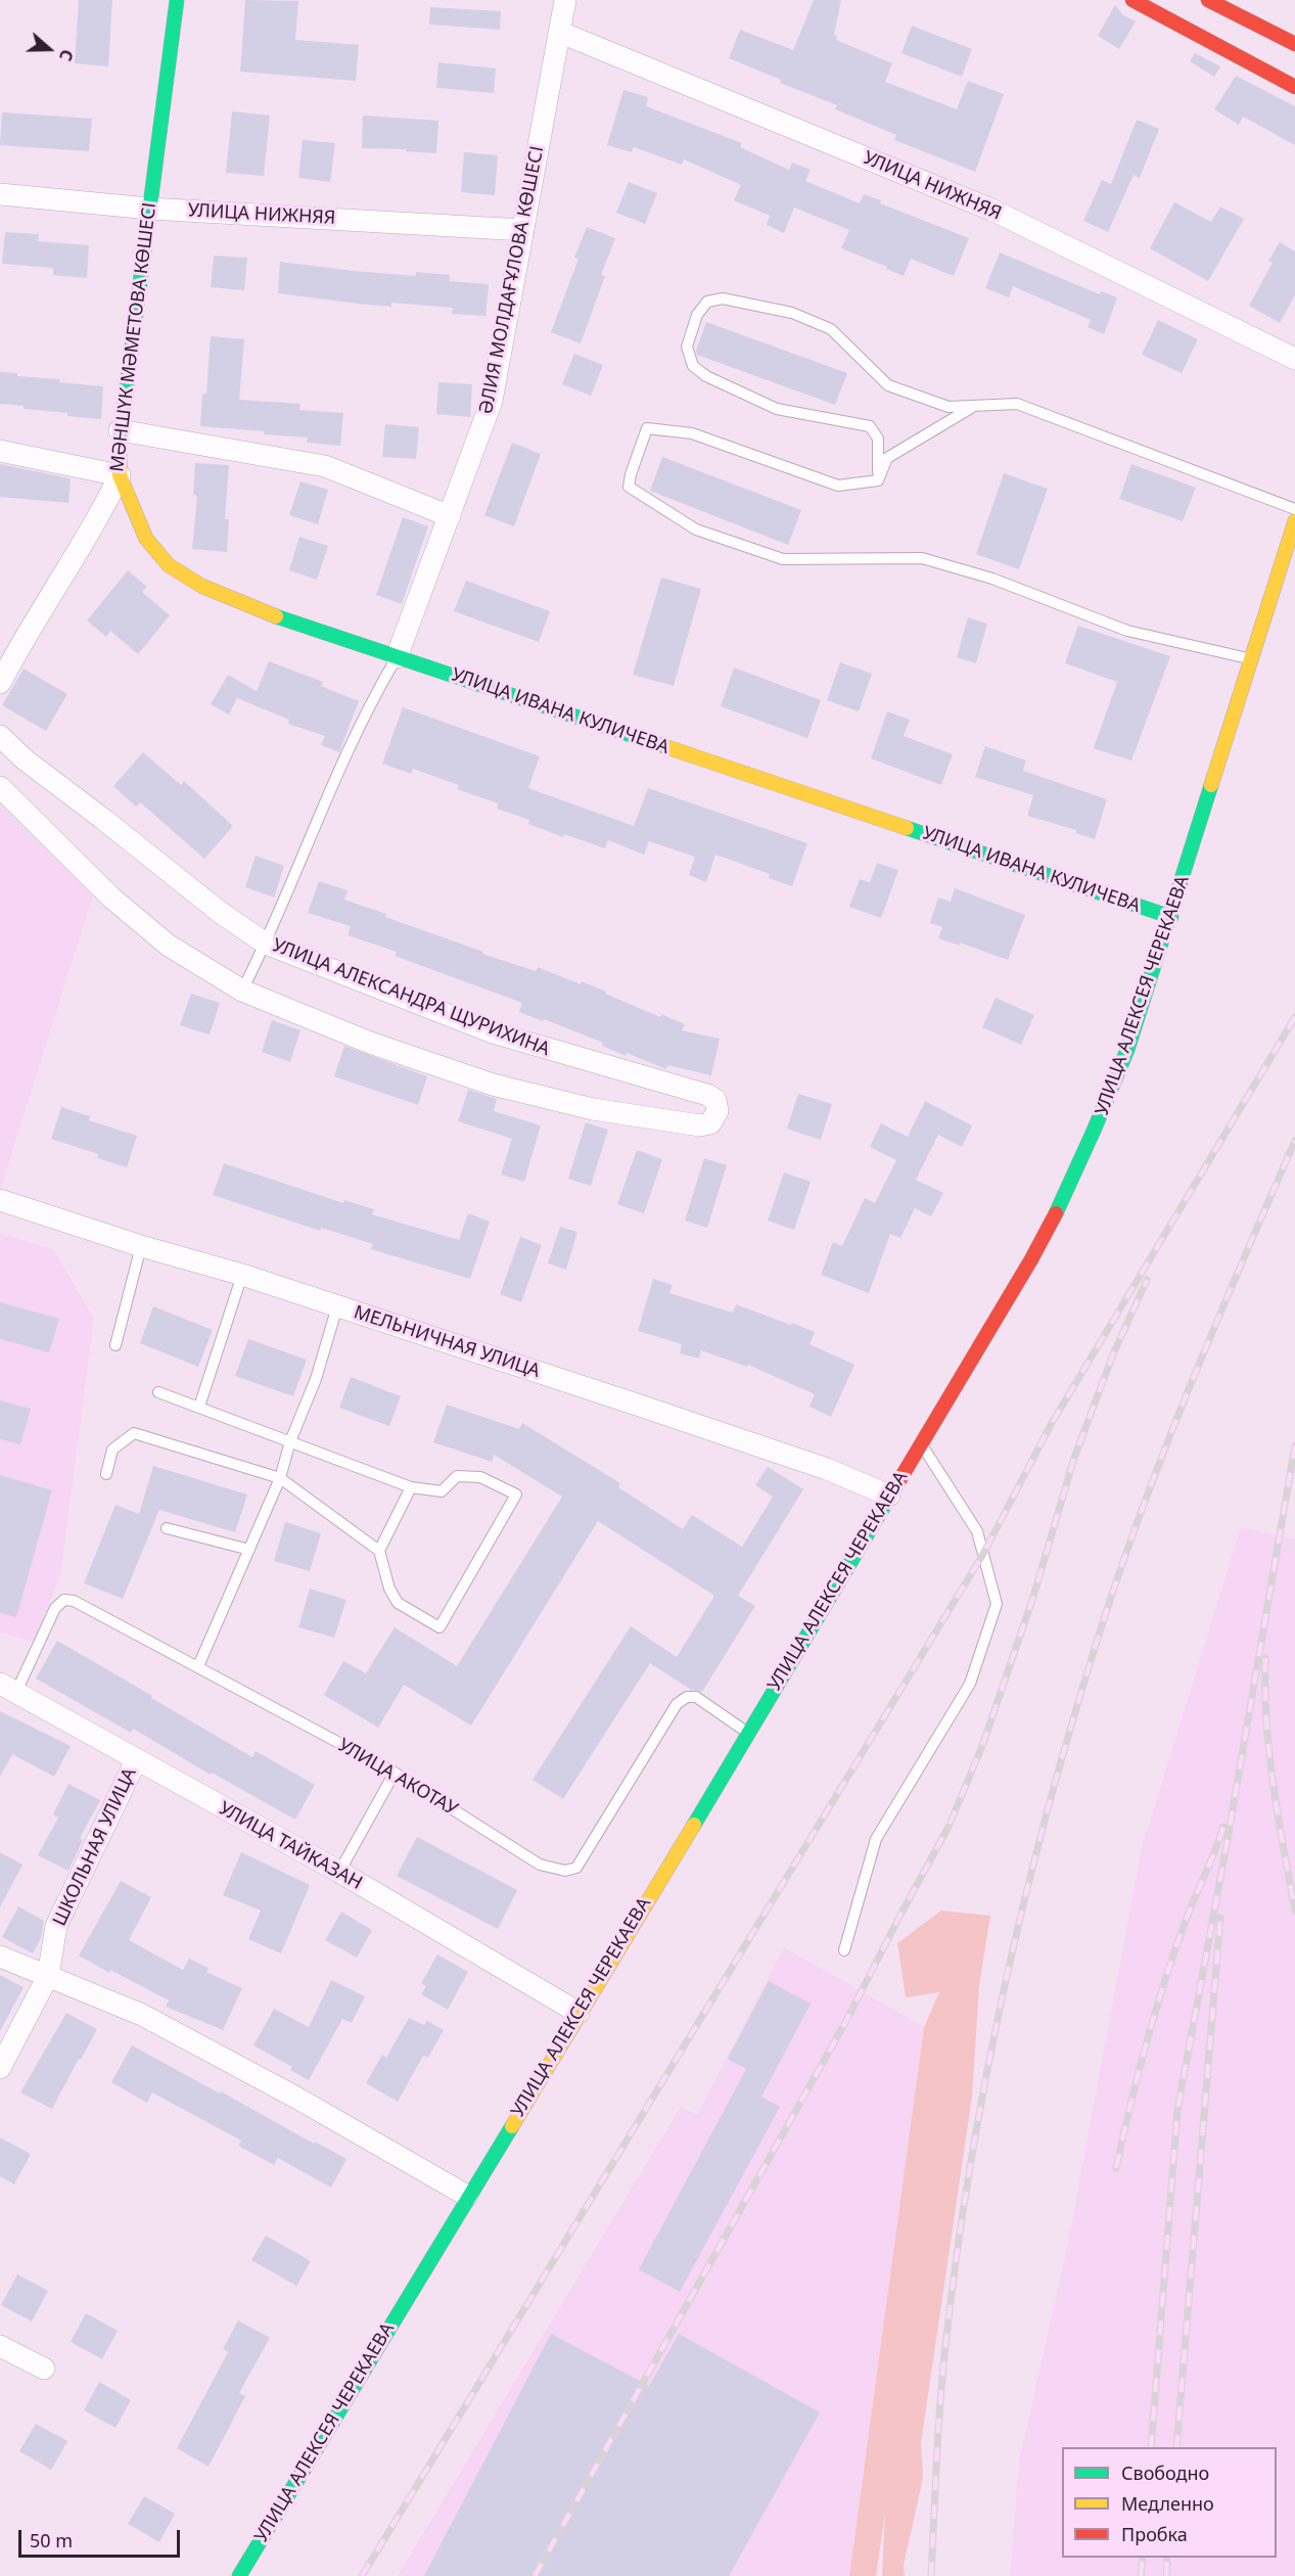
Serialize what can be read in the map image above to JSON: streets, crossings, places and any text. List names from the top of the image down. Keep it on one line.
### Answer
{"streets":{"street":["УЛИЦА НИЖНЯЯ","ӘЛИЯ МОЛДАҒҰЛОВА КӨШЕСІ","МӘНШҮК МӘМЕТОВА КӨШЕСІ","УЛИЦА ИВАНА КУЛИЧЕВА","УЛИЦА АЛЕКСЕЯ ЧЕРЕКАЕВА","УЛИЦА АЛЕКСАНДРА ЩУРИХИНА","МЕЛЬНИЧНАЯ УЛИЦА","УЛИЦА ТАЙКАЗАН","ШКОЛЬНАЯ УЛИЦА"],"lane":["УЛИЦА АКОТАУ"]},"crossings":[["УЛИЦА НИЖНЯЯ","ӘЛИЯ МОЛДАҒҰЛОВА КӨШЕСІ"],["УЛИЦА НИЖНЯЯ","МӘНШҮК МӘМЕТОВА КӨШЕСІ"],["ӘЛИЯ МОЛДАҒҰЛОВА КӨШЕСІ","УЛИЦА ИВАНА КУЛИЧЕВА"],["МӘНШҮК МӘМЕТОВА КӨШЕСІ","УЛИЦА ИВАНА КУЛИЧЕВА"],["УЛИЦА ИВАНА КУЛИЧЕВА","УЛИЦА АЛЕКСЕЯ ЧЕРЕКАЕВА"],["УЛИЦА АЛЕКСЕЯ ЧЕРЕКАЕВА","МЕЛЬНИЧНАЯ УЛИЦА"],["УЛИЦА АЛЕКСЕЯ ЧЕРЕКАЕВА","УЛИЦА АКОТАУ"],["УЛИЦА АЛЕКСЕЯ ЧЕРЕКАЕВА","УЛИЦА ТАЙКАЗАН"],["УЛИЦА АКОТАУ","УЛИЦА ТАЙКАЗАН"],["УЛИЦА ТАЙКАЗАН","ШКОЛЬНАЯ УЛИЦА"]],"legend":["Свободно","Медленно","Пробка"],"scale_bar":"50 m","north":"right"}
